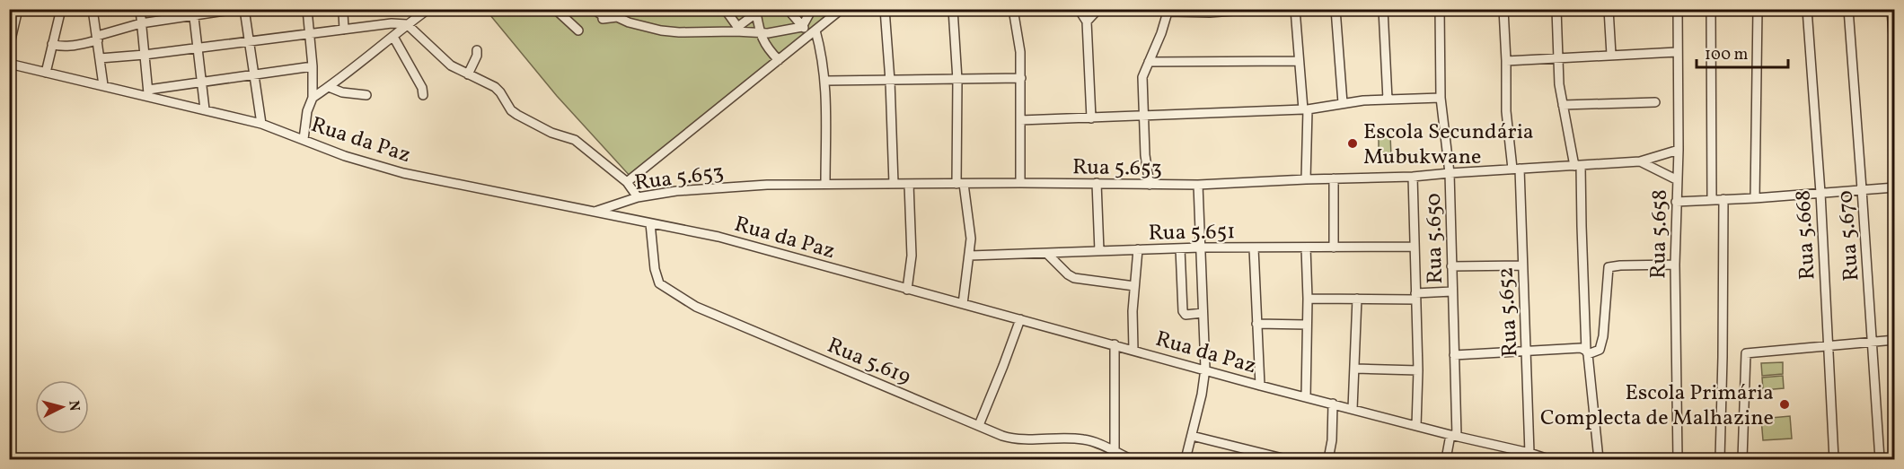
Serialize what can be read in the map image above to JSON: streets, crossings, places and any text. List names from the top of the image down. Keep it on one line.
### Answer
{"streets":{"street":["Rua da Paz","Rua 5.653","Rua 5.651","Rua 5.658","Rua 5.668","Rua 5.670","Rua 5.650","Rua 5.652","Rua 5.619"]},"crossings":[["Rua da Paz","Rua 5.653"],["Rua da Paz","Rua 5.650"],["Rua da Paz","Rua 5.652"],["Rua da Paz","Rua 5.619"],["Rua 5.653","Rua 5.658"],["Rua 5.653","Rua 5.650"],["Rua 5.653","Rua 5.652"]],"places":["Escola Secundária Mubukwane","Escola Primária Complecta de Malhazine"],"scale_bar":"100 m","north":"right"}
